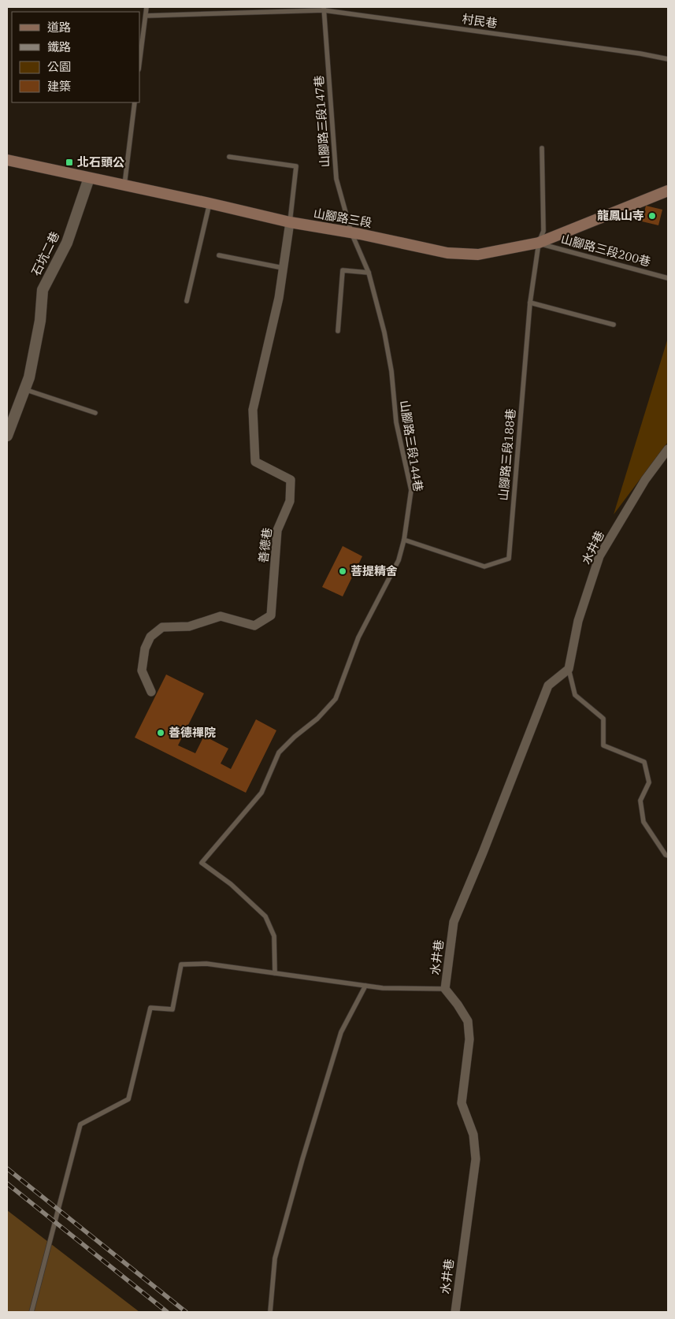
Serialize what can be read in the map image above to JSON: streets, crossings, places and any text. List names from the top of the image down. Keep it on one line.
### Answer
{"streets":{"main road":["山腳路三段"],"street":["石坑二巷","善德巷","水井巷"],"lane":["村民巷","山腳路三段147巷","山腳路三段200巷","山腳路三段144巷","山腳路三段188巷"]},"crossings":[["村民巷","山腳路三段147巷"],["山腳路三段147巷","山腳路三段"],["山腳路三段147巷","山腳路三段144巷"],["山腳路三段","山腳路三段200巷"],["山腳路三段","石坑二巷"],["山腳路三段","山腳路三段144巷"],["山腳路三段","山腳路三段188巷"],["山腳路三段","善德巷"],["山腳路三段200巷","山腳路三段188巷"],["山腳路三段144巷","山腳路三段188巷"]],"places":{"transit":["北石頭公"],"other":["龍鳳山寺","菩提精舍","善德禪院"]},"legend":["道路","鐵路","公園","建築"]}
